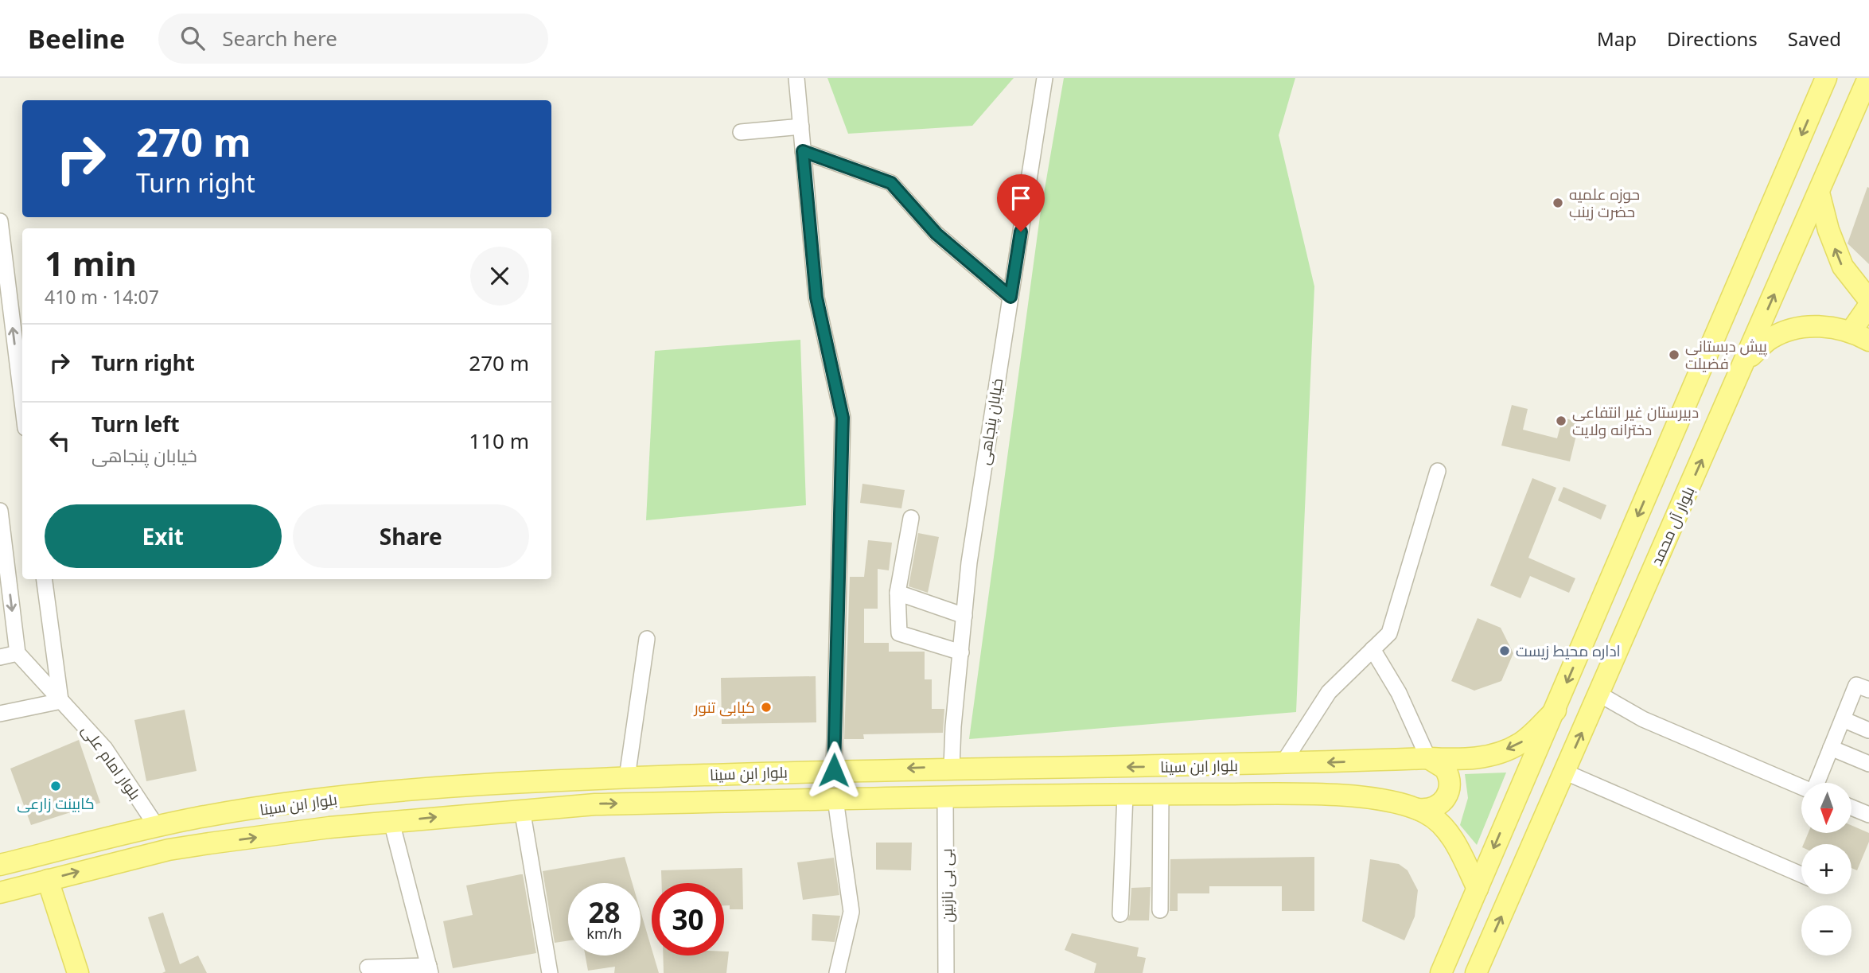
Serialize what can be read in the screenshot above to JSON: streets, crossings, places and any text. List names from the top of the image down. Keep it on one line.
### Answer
{"streets":{"main road":["بلوار آل محمد","بلوار ابن سینا"],"street":["خیابان پنجاهی","بلوار امام علی","بی بی نازنین"]},"crossings":[["خیابان پنجاهی","بلوار ابن سینا"],["بلوار امام علی","بلوار ابن سینا"],["بلوار ابن سینا","بی بی نازنین"]],"places":["حوزه علمیه حضرت زینب","پیش دبستانی فضیلت","دبیرستان غیر انتفاعی دخترانه ولایت","اداره محیط زیست","کبابی تنور","کابینت زارعی"],"north":"bottom","page":{"header":"Beeline","search":"Search here","nav":["Map","Directions","Saved"],"turn":["270 m","Turn right"],"heading":["1 min","410 m · 14:07"],"list":[{"name":"Turn right","value":"270 m"},{"name":"Turn left","note":"خیابان پنجاهی","value":"110 m"}],"buttons":["Exit","Share"],"map_buttons":["+","−"],"speed":"28 km/h","limit":"30"}}
